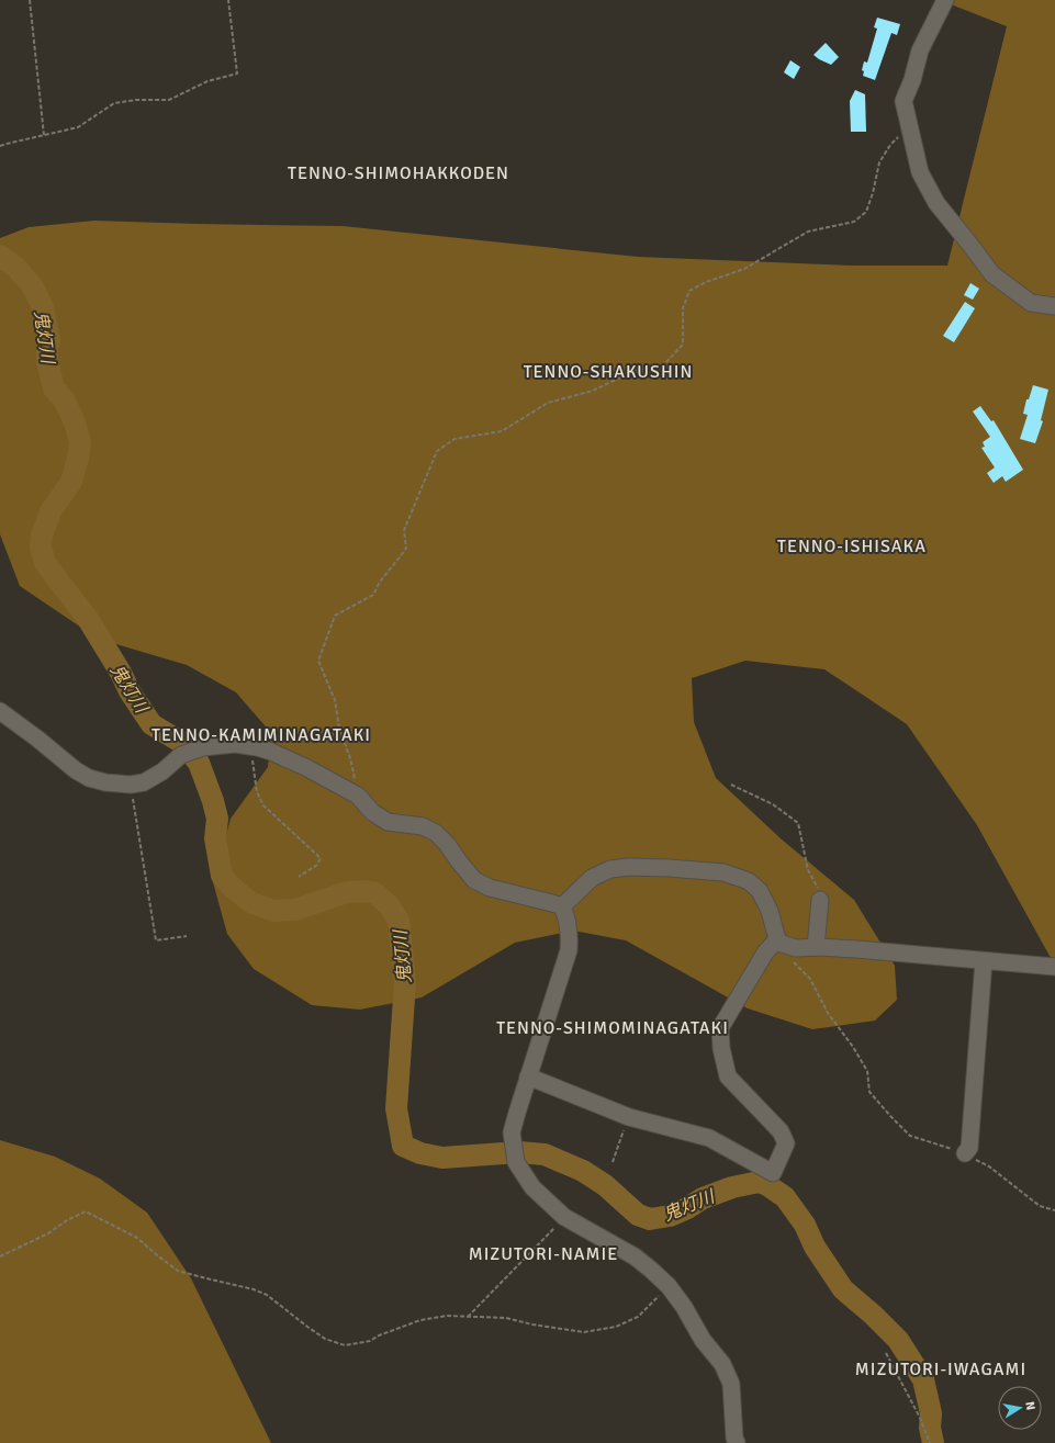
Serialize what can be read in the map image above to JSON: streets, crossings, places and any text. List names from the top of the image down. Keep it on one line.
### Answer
{"districts":["TENNO-SHIMOHAKKODEN","TENNO-SHAKUSHIN","TENNO-ISHISAKA","TENNO-KAMIMINAGATAKI","TENNO-SHIMOMINAGATAKI","MIZUTORI-NAMIE","MIZUTORI-IWAGAMI"],"water":["鬼灯川"],"north":"right"}
